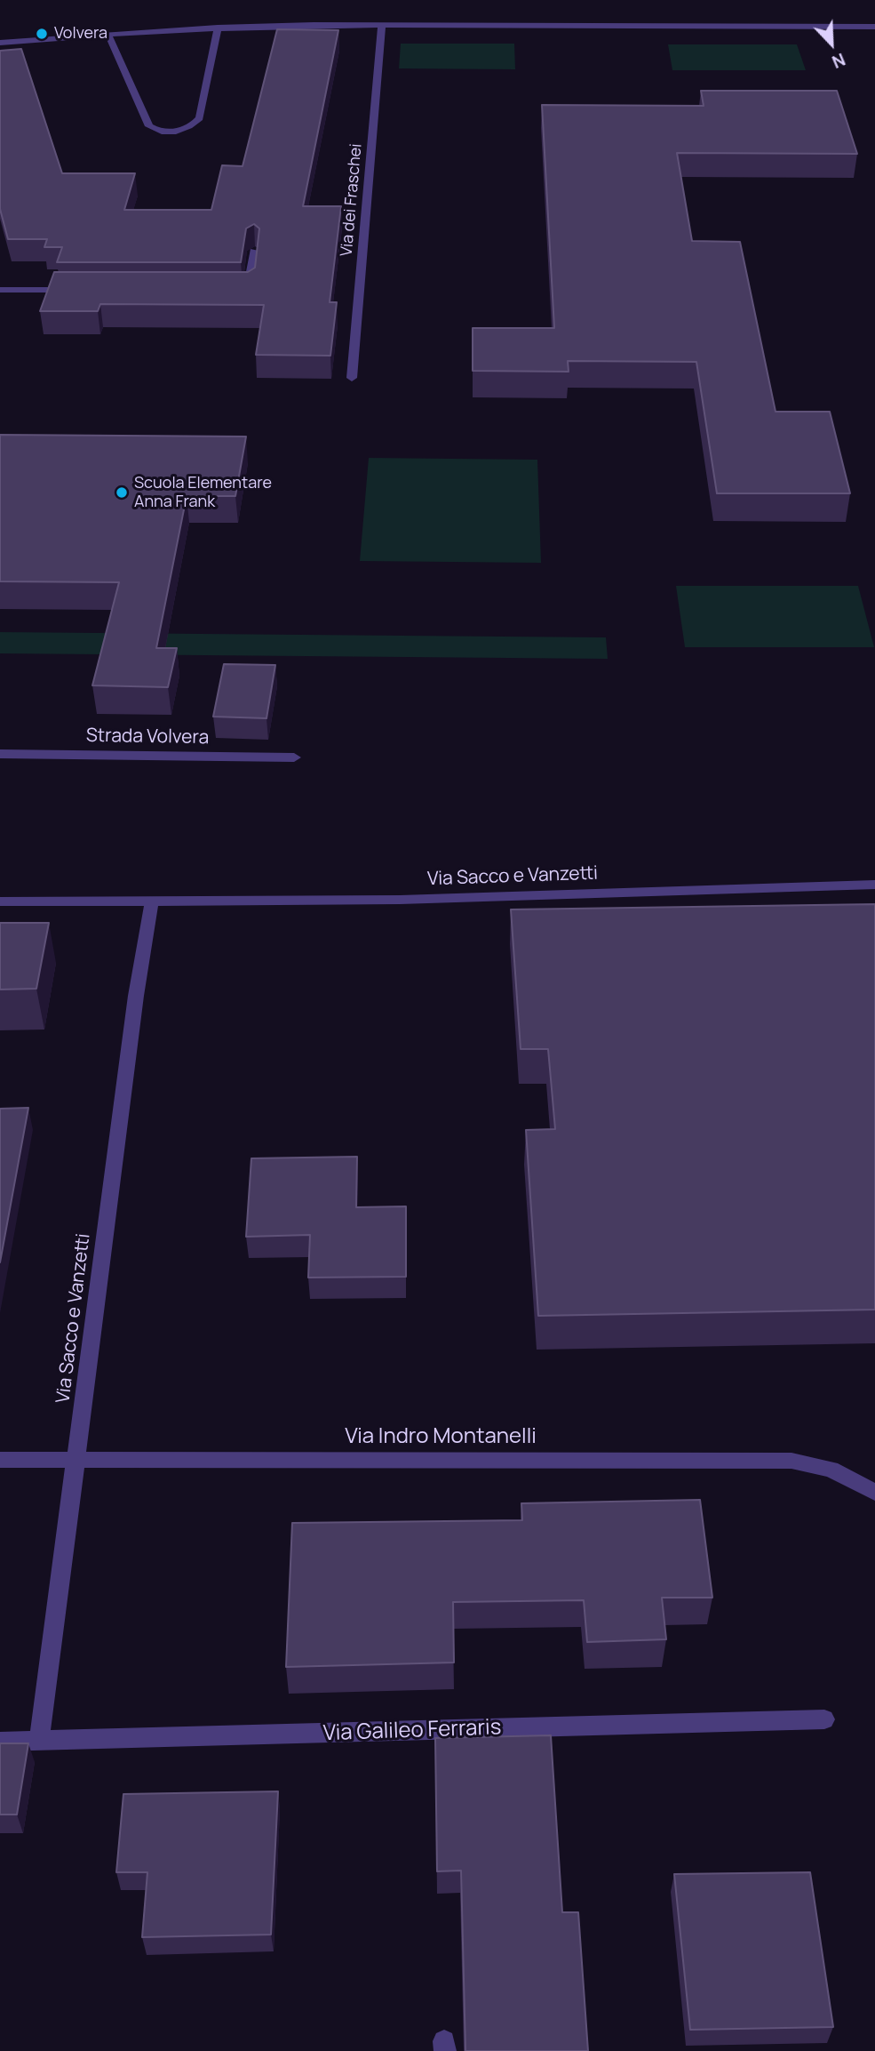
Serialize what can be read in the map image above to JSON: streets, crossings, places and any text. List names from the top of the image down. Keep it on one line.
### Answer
{"streets":{"street":["Via dei Fraschei","Strada Volvera","Via Sacco e Vanzetti","Via Indro Montanelli","Via Galileo Ferraris"]},"crossings":[["Via Sacco e Vanzetti","Via Indro Montanelli"],["Via Sacco e Vanzetti","Via Galileo Ferraris"]],"places":["Volvera","Scuola Elementare Anna Frank"],"north":"bottom right"}
